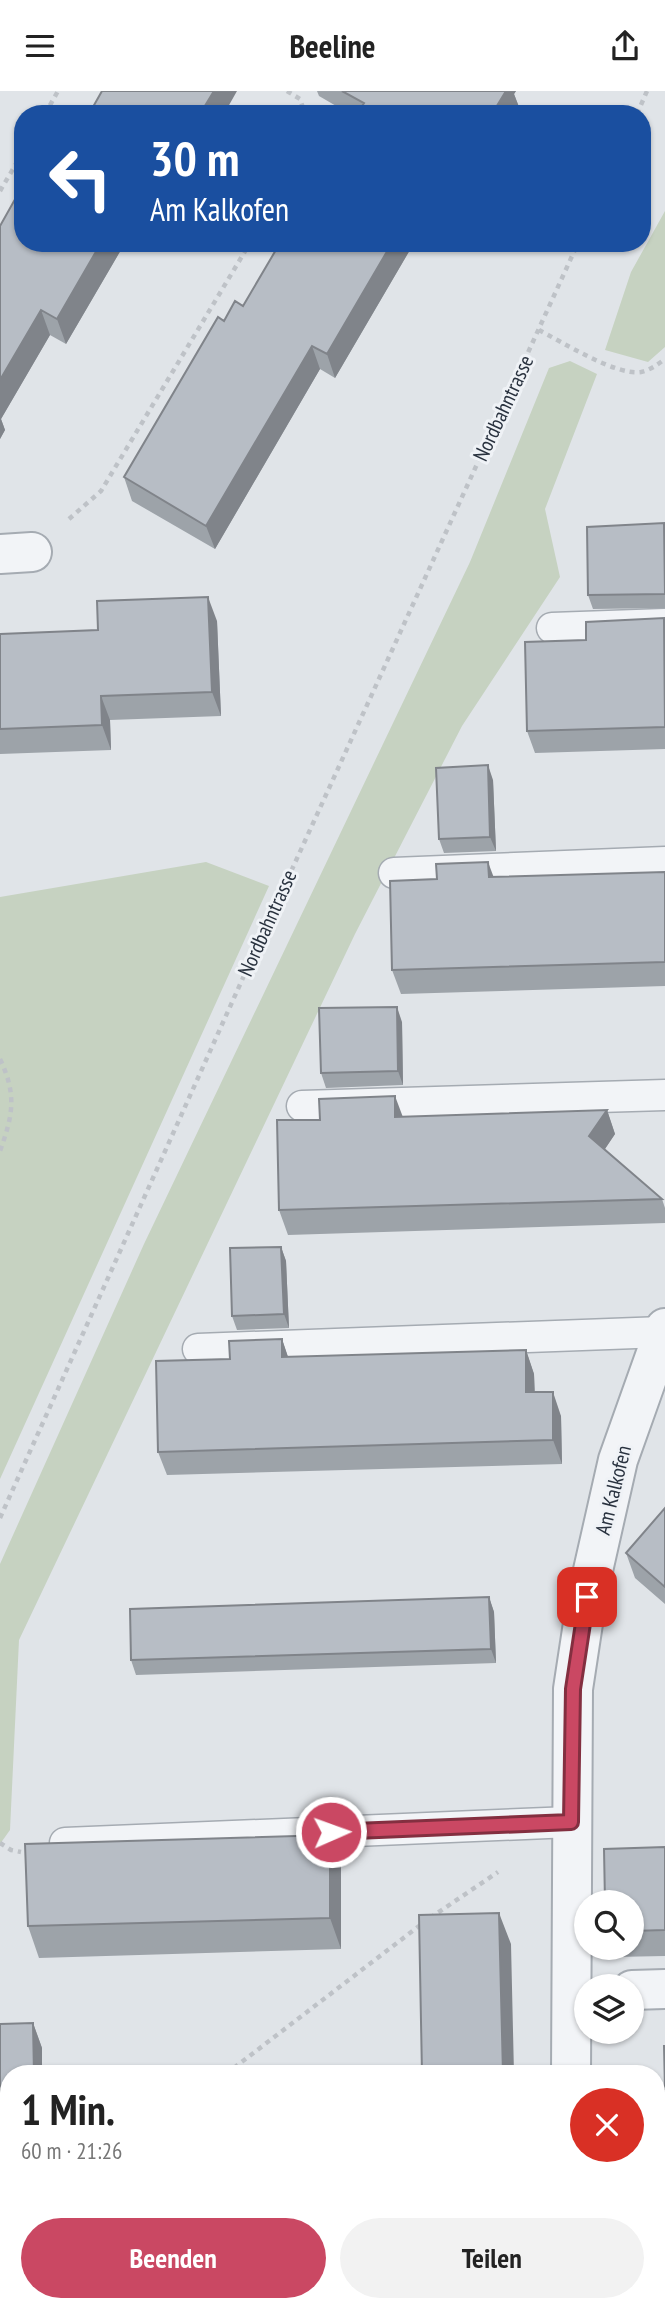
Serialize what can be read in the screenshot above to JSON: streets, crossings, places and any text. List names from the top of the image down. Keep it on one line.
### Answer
{"streets":{"street":["Am Kalkofen"],"path":["Nordbahntrasse"]},"page":{"header":"Beeline","turn":["30 m","Am Kalkofen"],"heading":["1 Min.","60 m · 21:26"],"buttons":["Beenden","Teilen"]}}
